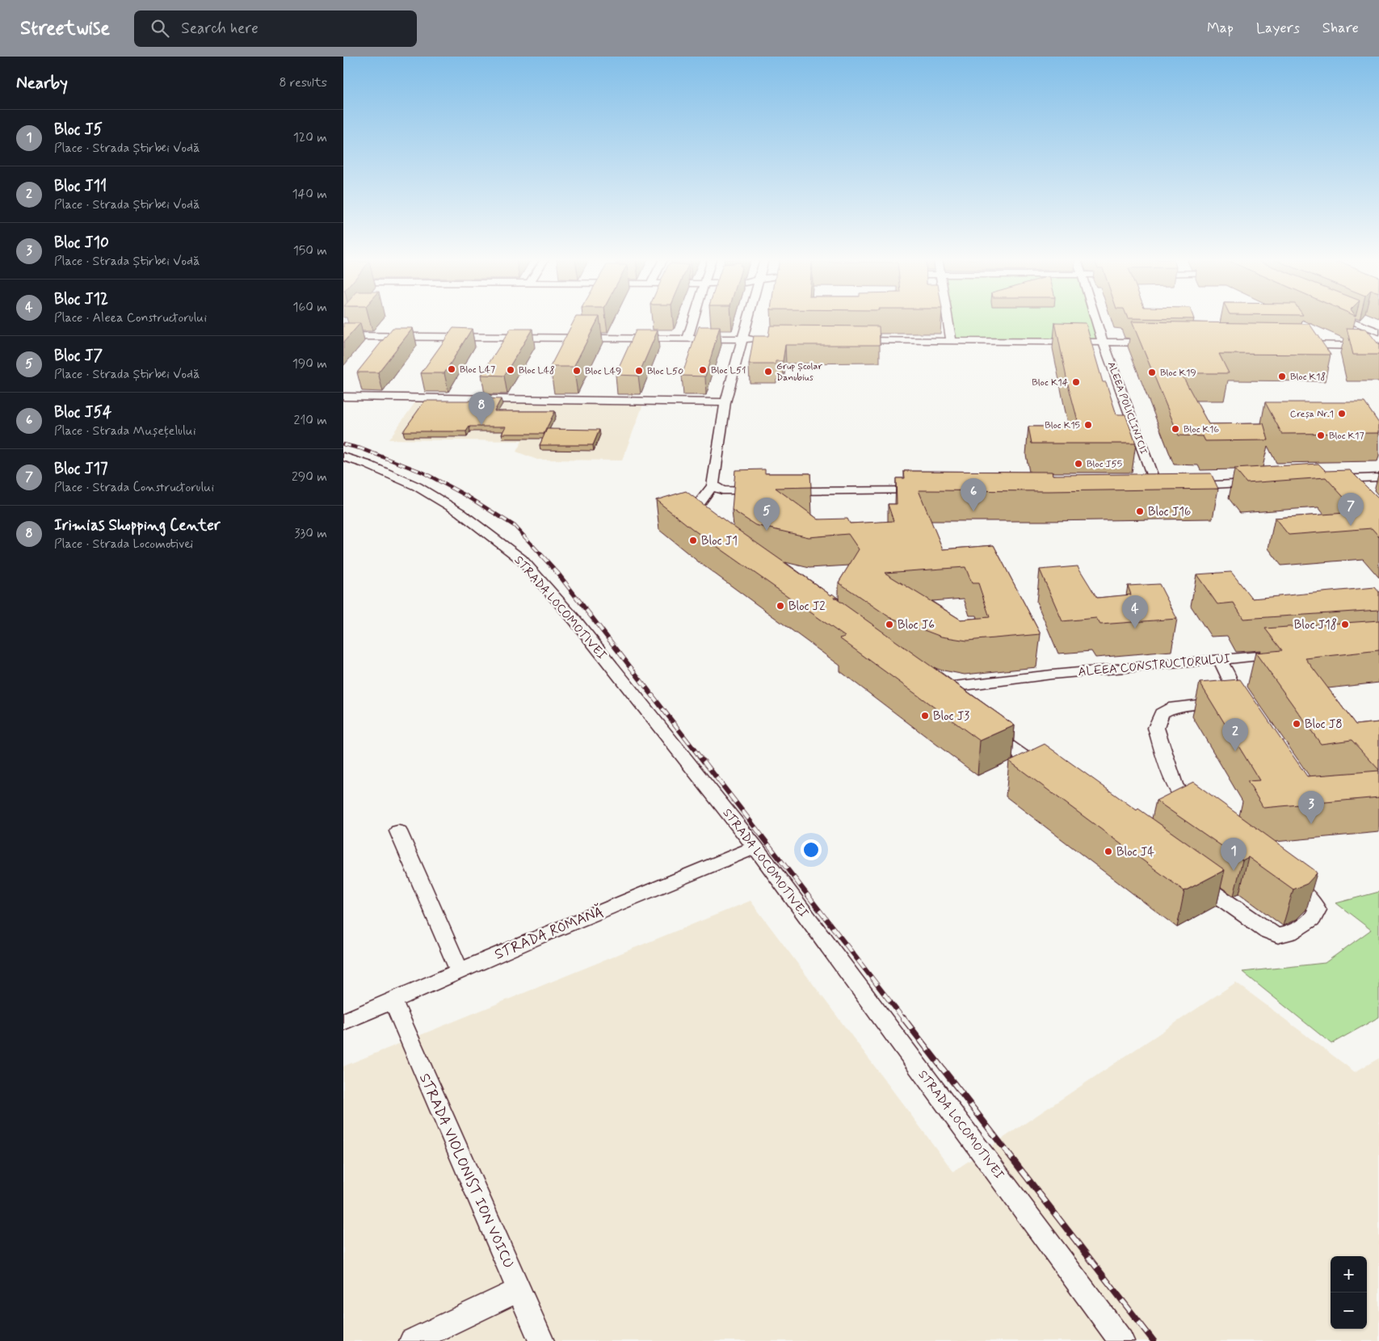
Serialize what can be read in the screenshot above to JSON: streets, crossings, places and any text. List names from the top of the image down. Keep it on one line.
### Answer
{"streets":{"street":["ALEEA POLICLINICII","STRADA LOCOMOTIVEI","ALEEA CONSTRUCTORULUI","STRADA ROMANĂ","STRADA VIOLONIST ION VOICU"]},"crossings":[["STRADA LOCOMOTIVEI","STRADA ROMANĂ"],["STRADA ROMANĂ","STRADA VIOLONIST ION VOICU"]],"places":["Bloc L47","Bloc L48","Bloc L51","Bloc L49","Bloc L50","Grup Școlar Danubius","Bloc K19","Bloc K18","Bloc K14","Creșa Nr.1","Bloc K15","Bloc K16","Bloc K17","Bloc J55","Bloc J16","Bloc J1","Bloc J2","Bloc J6","Bloc J18","Bloc J3","Bloc J8","Bloc J4"],"page":{"header":"Streetwise","search":"Search here","nav":["Map","Layers","Share"],"heading":["Nearby","8 results"],"list":[{"mark":"1","name":"Bloc J5","note":"Place · Strada Știrbei Vodă","value":"120 m"},{"mark":"2","name":"Bloc J11","note":"Place · Strada Știrbei Vodă","value":"140 m"},{"mark":"3","name":"Bloc J10","note":"Place · Strada Știrbei Vodă","value":"150 m"},{"mark":"4","name":"Bloc J12","note":"Place · Aleea Constructorului","value":"160 m"},{"mark":"5","name":"Bloc J7","note":"Place · Strada Știrbei Vodă","value":"190 m"},{"mark":"6","name":"Bloc J54","note":"Place · Strada Mușețelului","value":"210 m"},{"mark":"7","name":"Bloc J17","note":"Place · Strada Constructorului","value":"290 m"},{"mark":"8","name":"Irimias Shopping Center","note":"Place · Strada Locomotivei","value":"330 m"}],"pins":["8","6","7","5","4","2","3","1"],"map_buttons":["+","−"]}}
